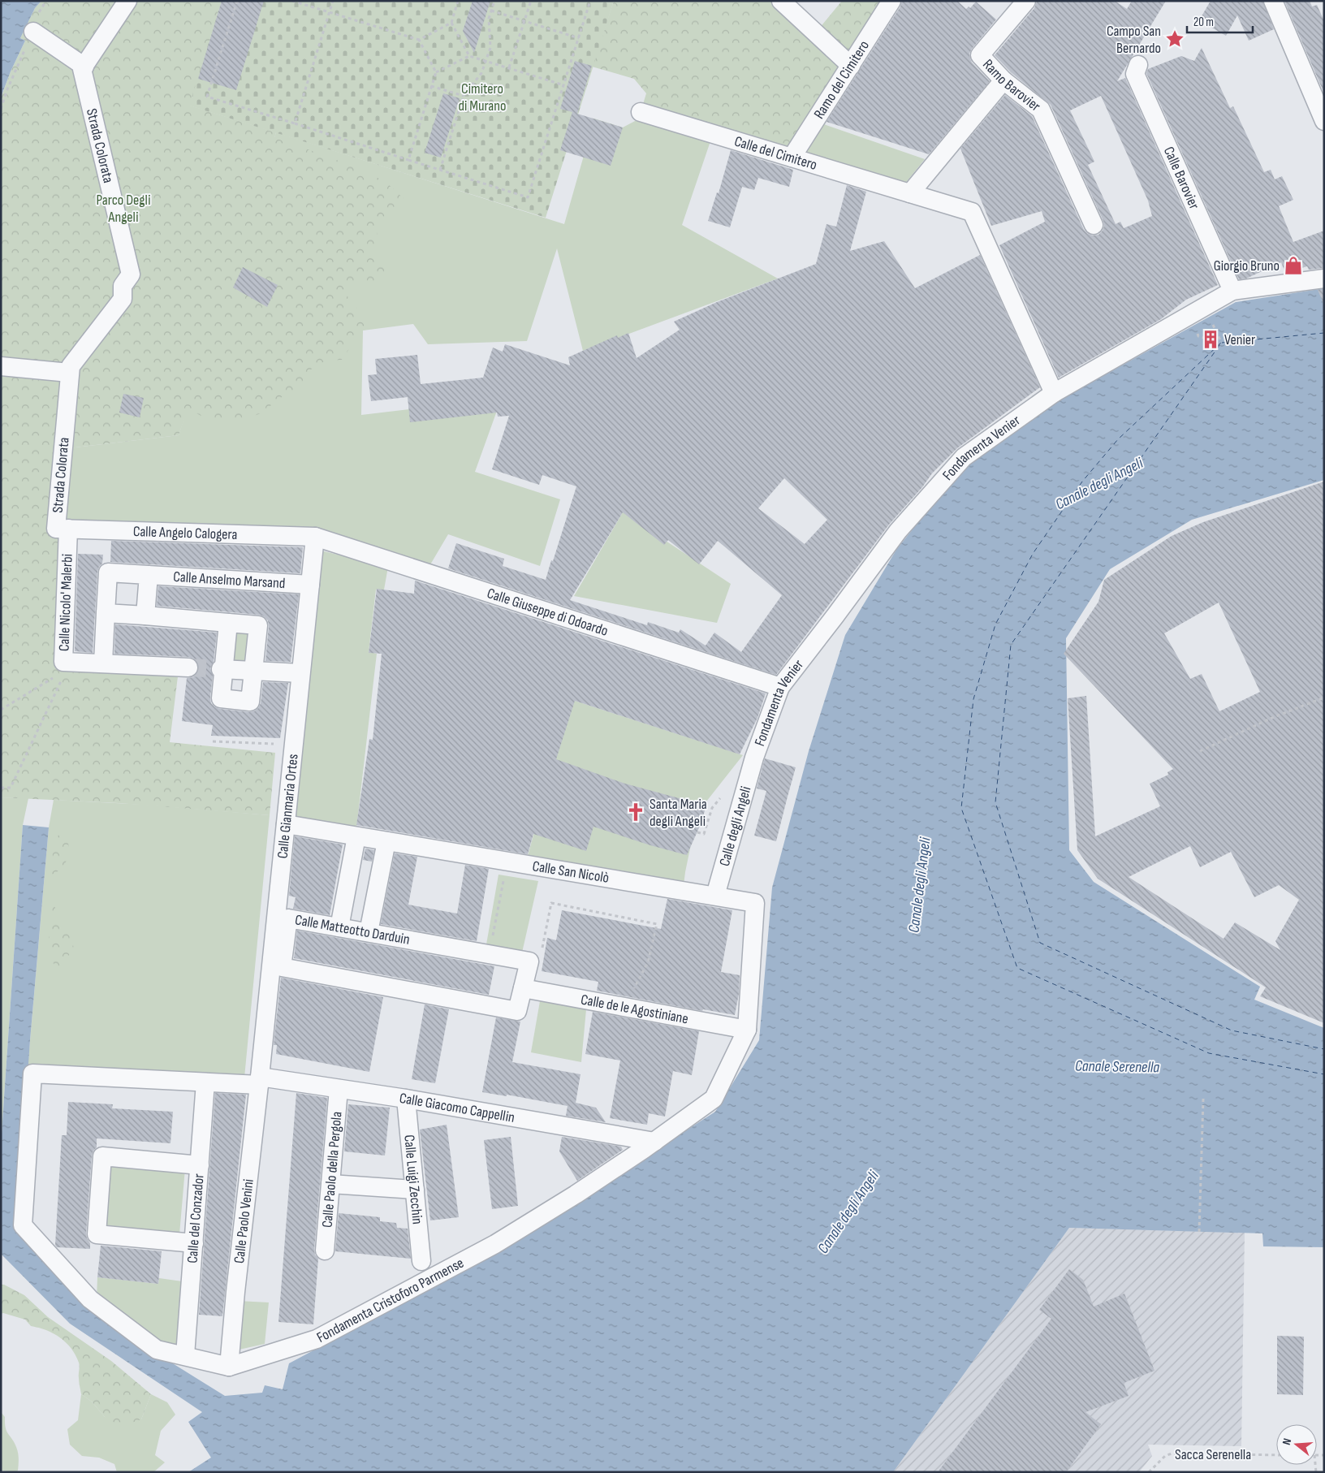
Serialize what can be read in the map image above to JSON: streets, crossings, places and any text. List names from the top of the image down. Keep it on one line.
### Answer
{"streets":{"street":["Ramo del Cimitero","Ramo Barovier","Strada Colorata","Calle del Cimitero","Calle Barovier","Fondamenta Venier","Calle Angelo Calogera","Calle Anselmo Marsand","Calle Nicolo' Malerbi","Calle Giuseppe di Odoardo","Calle Gianmaria Ortes","Calle degli Angeli","Calle San Nicolò","Calle Matteotto Darduin","Calle de le Agostiniane","Calle Giacomo Cappellin","Calle Paolo della Pergola","Calle Luigi Zecchin","Calle del Conzador","Calle Paolo Venini","Fondamenta Cristoforo Parmense"],"path":["Sacca Serenella"]},"crossings":[["Ramo del Cimitero","Calle del Cimitero"],["Strada Colorata","Calle Angelo Calogera"],["Strada Colorata","Calle Nicolo' Malerbi"],["Calle del Cimitero","Fondamenta Venier"],["Calle Barovier","Fondamenta Venier"],["Fondamenta Venier","Calle Giuseppe di Odoardo"],["Fondamenta Venier","Calle degli Angeli"],["Calle Angelo Calogera","Calle Nicolo' Malerbi"],["Calle Angelo Calogera","Calle Giuseppe di Odoardo"],["Calle Angelo Calogera","Calle Gianmaria Ortes"],["Calle Anselmo Marsand","Calle Gianmaria Ortes"],["Calle Giuseppe di Odoardo","Calle Gianmaria Ortes"],["Calle Gianmaria Ortes","Calle San Nicolò"],["Calle Gianmaria Ortes","Calle Giacomo Cappellin"],["Calle Gianmaria Ortes","Calle Paolo Venini"],["Calle degli Angeli","Calle San Nicolò"],["Calle San Nicolò","Fondamenta Cristoforo Parmense"],["Calle Matteotto Darduin","Calle de le Agostiniane"],["Calle de le Agostiniane","Fondamenta Cristoforo Parmense"],["Calle Giacomo Cappellin","Calle Paolo della Pergola"],["Calle Giacomo Cappellin","Calle Luigi Zecchin"],["Calle Giacomo Cappellin","Calle Paolo Venini"],["Calle Giacomo Cappellin","Fondamenta Cristoforo Parmense"],["Calle Paolo Venini","Fondamenta Cristoforo Parmense"]],"water":["Canale degli Angeli","Canale Serenella"],"parks":["Cimitero di Murano","Parco Degli Angeli"],"places":{"place":["Campo San Bernardo"],"shop":["Giorgio Bruno"],"building":["Venier"],"church":["Santa Maria degli Angeli"]},"scale_bar":"20 m","north":"left"}
